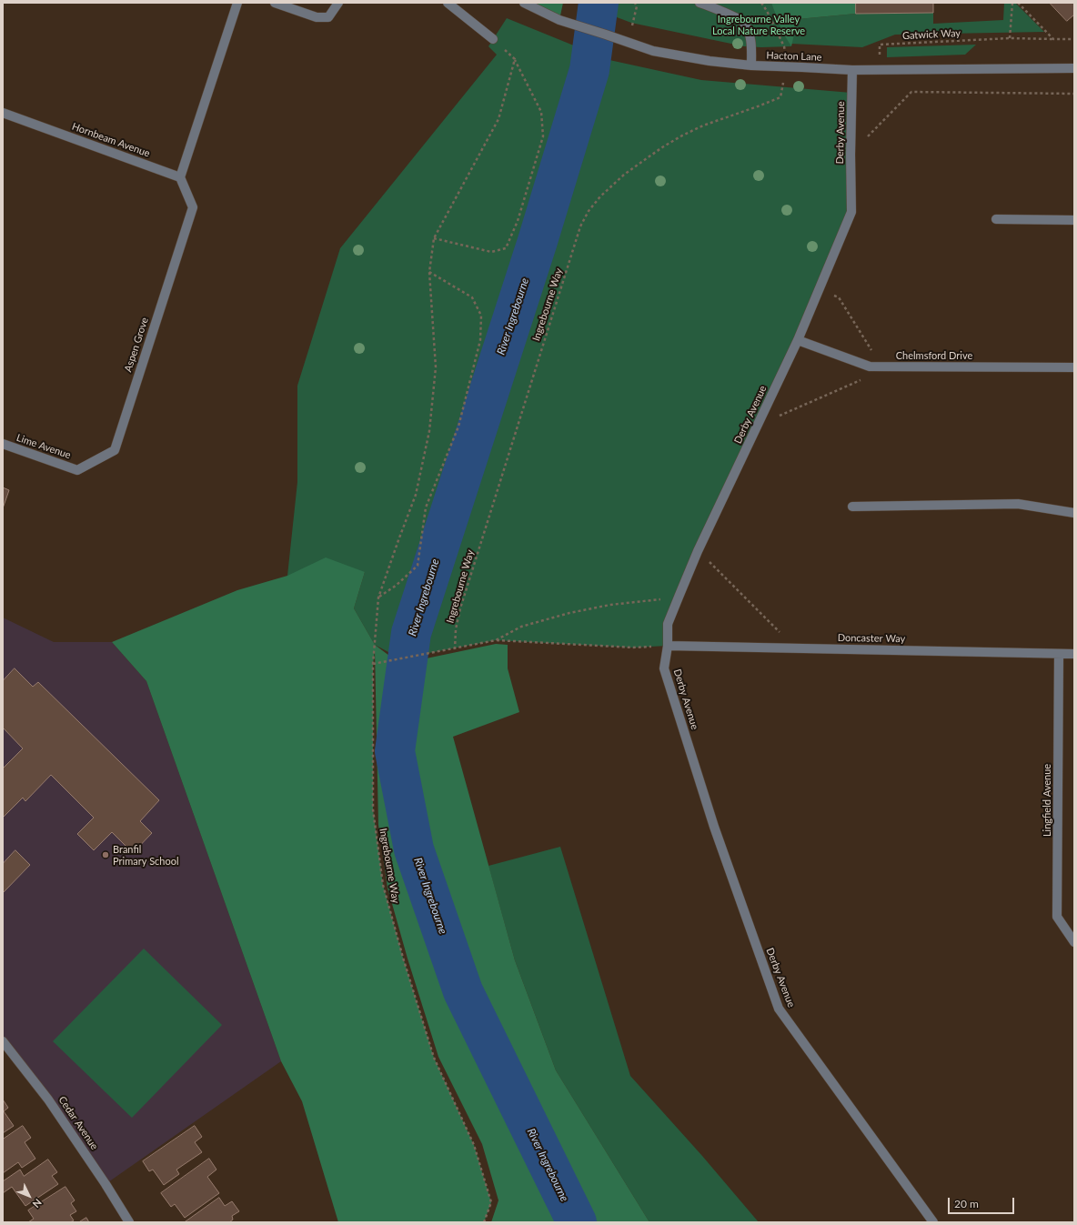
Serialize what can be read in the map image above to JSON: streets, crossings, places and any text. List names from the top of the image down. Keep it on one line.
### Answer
{"streets":{"street":["Hacton Lane","Derby Avenue","Hornbeam Avenue","Aspen Grove","Chelmsford Drive","Lime Avenue","Doncaster Way","Lingfield Avenue","Cedar Avenue"],"path":["Gatwick Way","Ingrebourne Way"]},"crossings":[["Gatwick Way","Hacton Lane"],["Hacton Lane","Derby Avenue"],["Derby Avenue","Chelmsford Drive"],["Derby Avenue","Doncaster Way"],["Hornbeam Avenue","Aspen Grove"],["Aspen Grove","Lime Avenue"],["Doncaster Way","Lingfield Avenue"]],"water":["River Ingrebourne"],"parks":["Ingrebourne Valley Local Nature Reserve"],"places":["Branfil Primary School"],"scale_bar":"20 m","north":"bottom right"}
